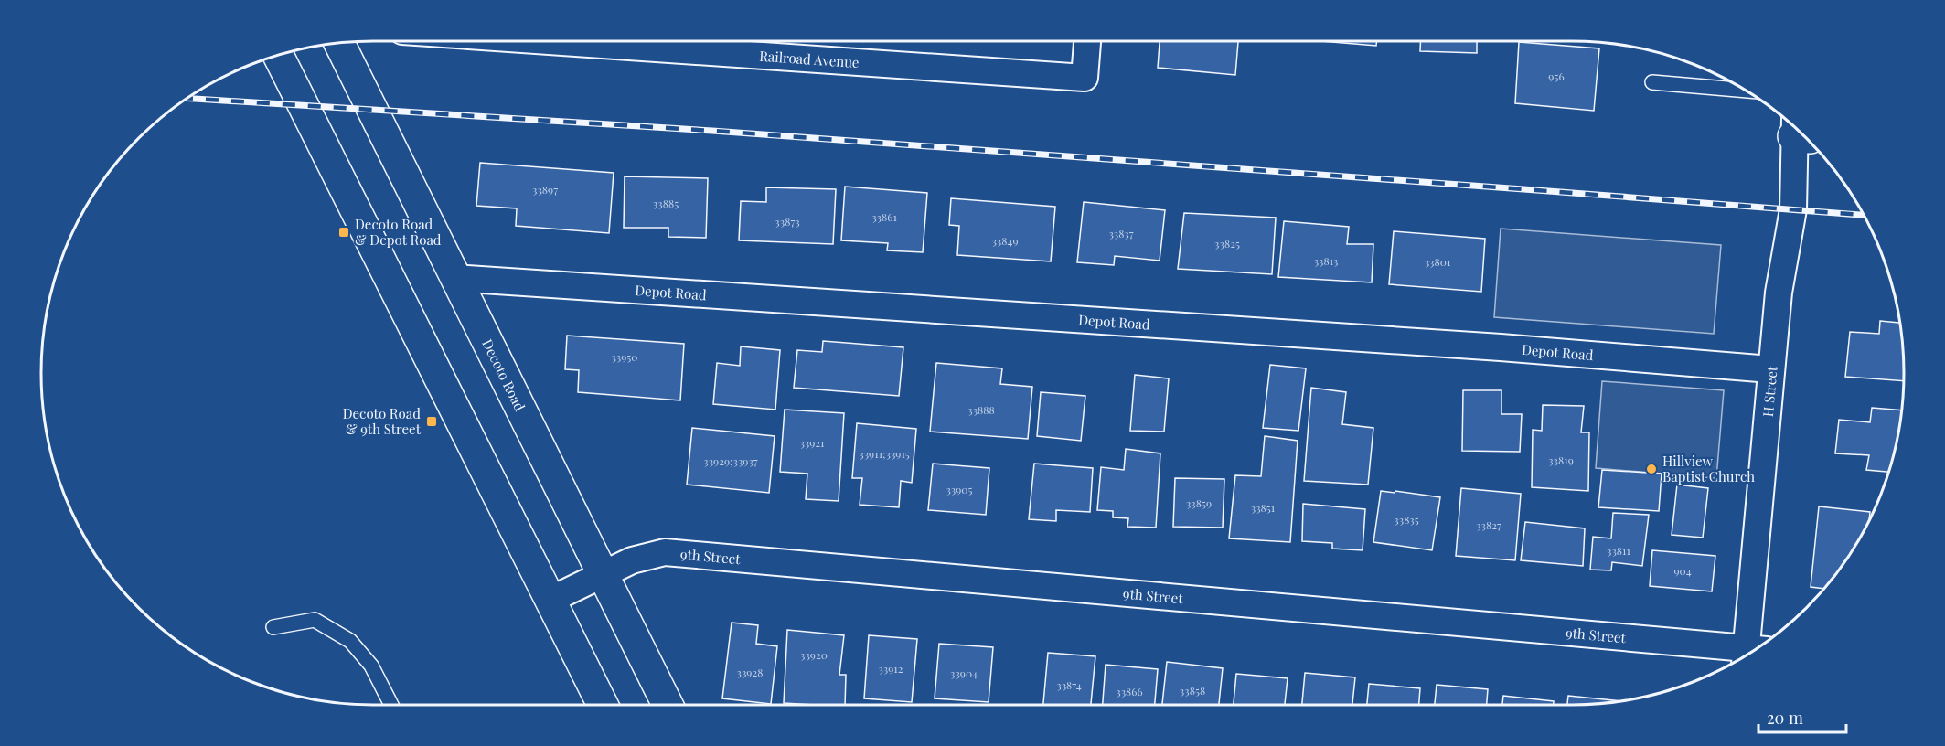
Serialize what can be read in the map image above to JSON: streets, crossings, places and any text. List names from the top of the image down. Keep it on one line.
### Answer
{"streets":{"main road":["Decoto Road"],"street":["Railroad Avenue","Depot Road","H Street","9th Street"]},"crossings":[["Depot Road","Decoto Road"],["Depot Road","H Street"],["Decoto Road","9th Street"]],"places":{"transit":["Decoto Road & Depot Road","Decoto Road & 9th Street"],"other":["Hillview Baptist Church"]},"house_numbers":["956","33897","33885","33861","33873","33837","33849","33825","33813","33801","33950","33888","33921","33911;33915","33819","33929;33937","33905","33859","33851","33835","33827","33811","904","33920","33912","33928","33904","33874","33858","33866"],"scale_bar":"20 m"}
